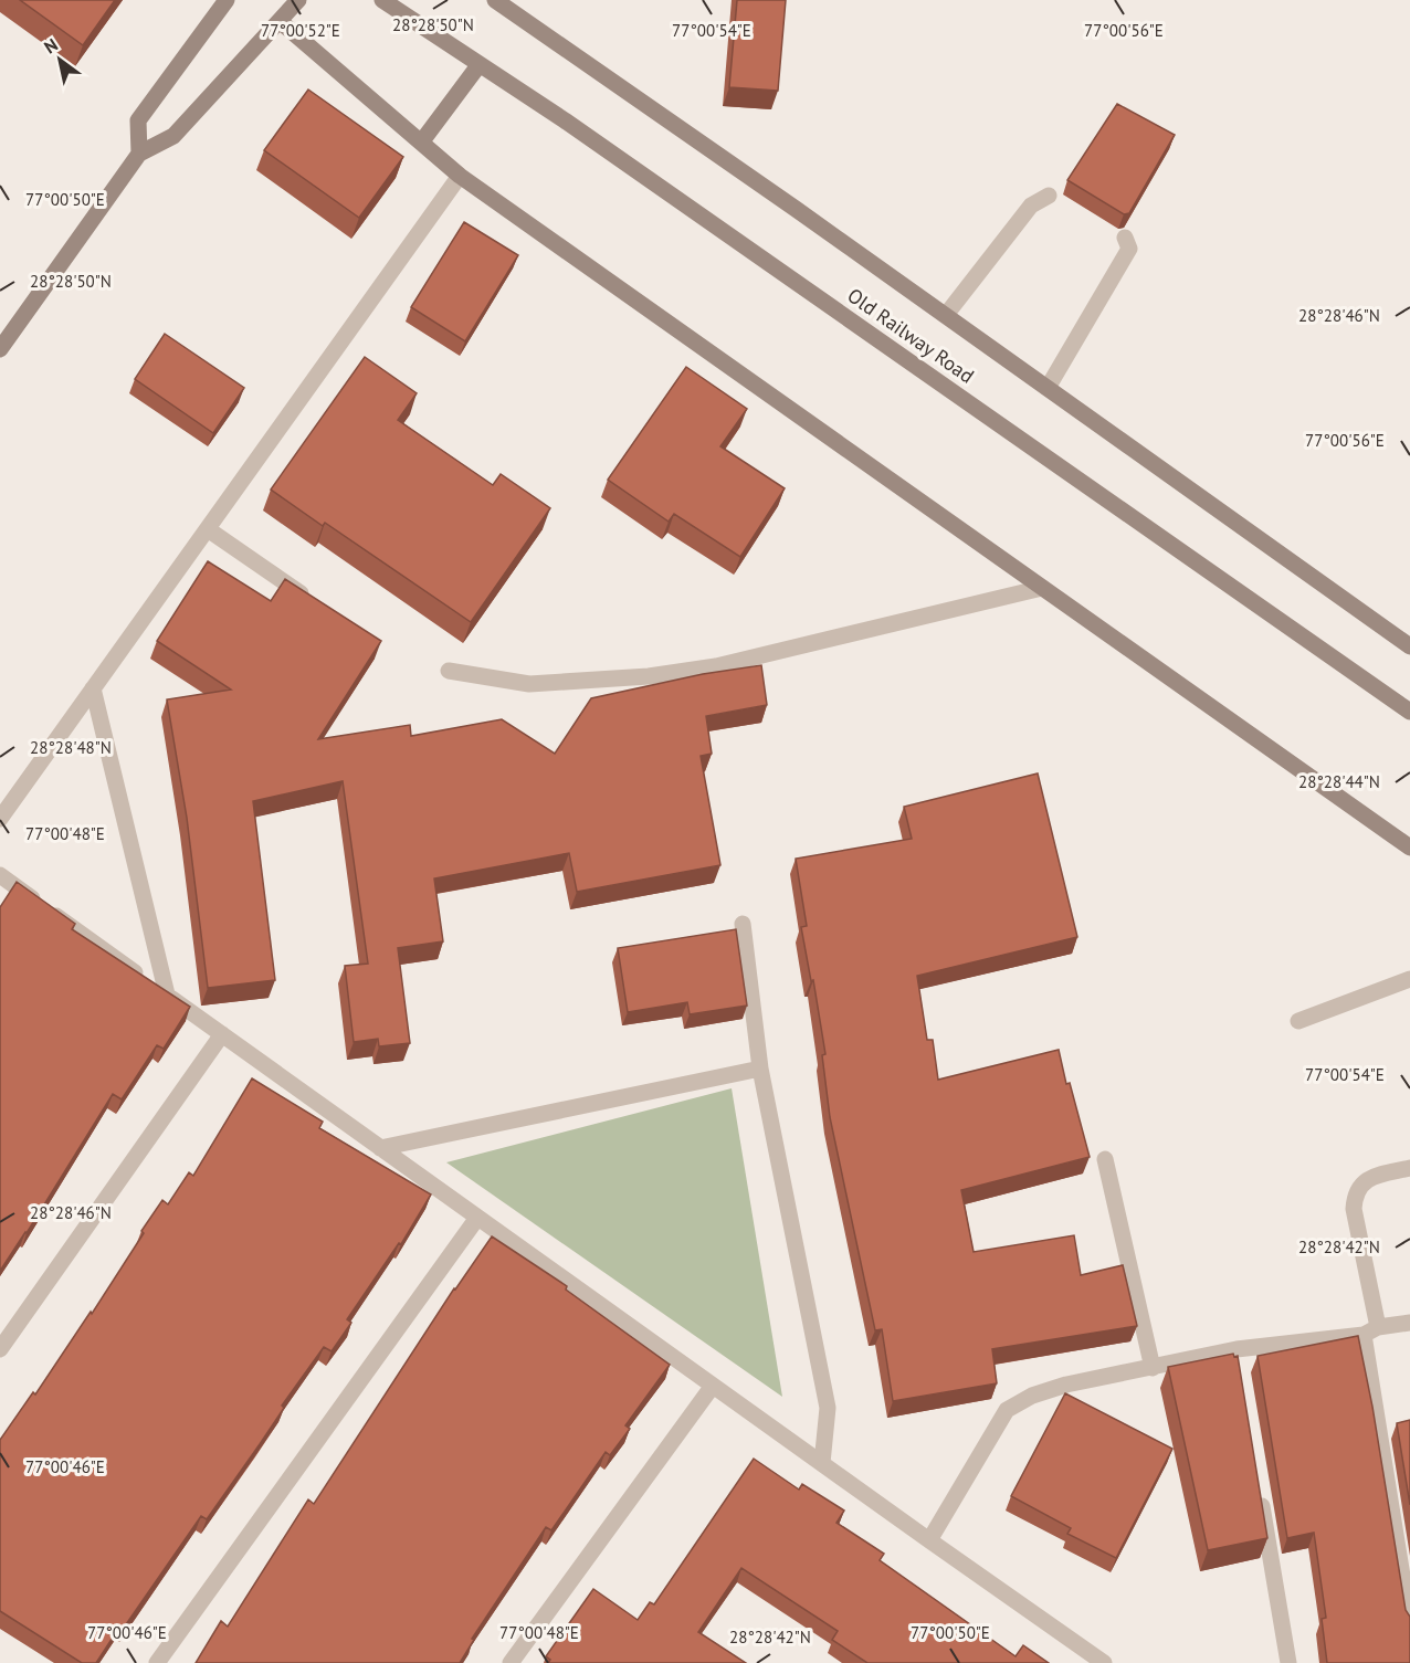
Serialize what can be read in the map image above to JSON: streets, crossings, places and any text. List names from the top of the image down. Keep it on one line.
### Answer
{"streets":{"main road":["Old Railway Road"]},"north":"top left","coordinates":["28°28'50\"N","77°00'52\"E","77°00'54\"E","77°00'56\"E","77°00'50\"E","28°28'46\"N","28°28'48\"N","28°28'44\"N","77°00'48\"E","28°28'42\"N","77°00'46\"E"]}
